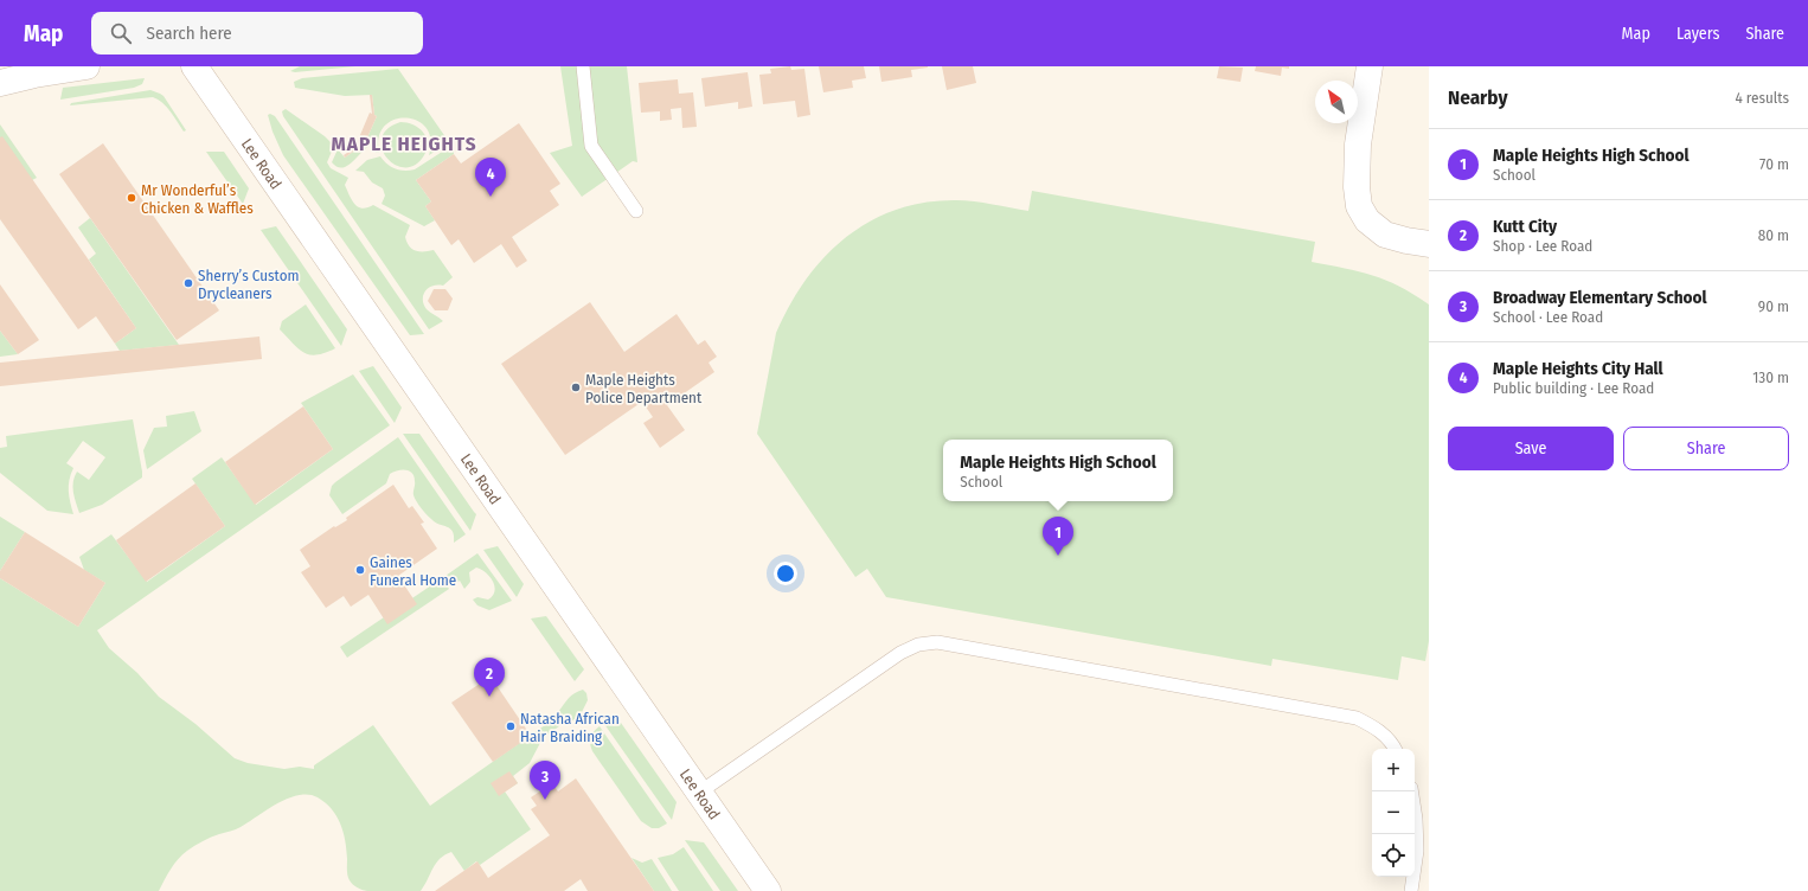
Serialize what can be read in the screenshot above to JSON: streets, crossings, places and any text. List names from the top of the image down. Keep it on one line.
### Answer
{"streets":{"main road":["Lee Road"]},"districts":["MAPLE HEIGHTS"],"places":["Mr Wonderful’s Chicken & Waffles","Sherry’s Custom Drycleaners","Maple Heights Police Department","Gaines Funeral Home","Natasha African Hair Braiding"],"north":"top left","page":{"header":"Map","search":"Search here","nav":["Map","Layers","Share"],"heading":["Nearby","4 results"],"list":[{"mark":"1","name":"Maple Heights High School","note":"School","value":"70 m"},{"mark":"2","name":"Kutt City","note":"Shop · Lee Road","value":"80 m"},{"mark":"3","name":"Broadway Elementary School","note":"School · Lee Road","value":"90 m"},{"mark":"4","name":"Maple Heights City Hall","note":"Public building · Lee Road","value":"130 m"}],"pins":["4","1","2","3"],"buttons":["Save","Share"],"popup":["Maple Heights High School","School"],"map_buttons":["+","−"]}}
